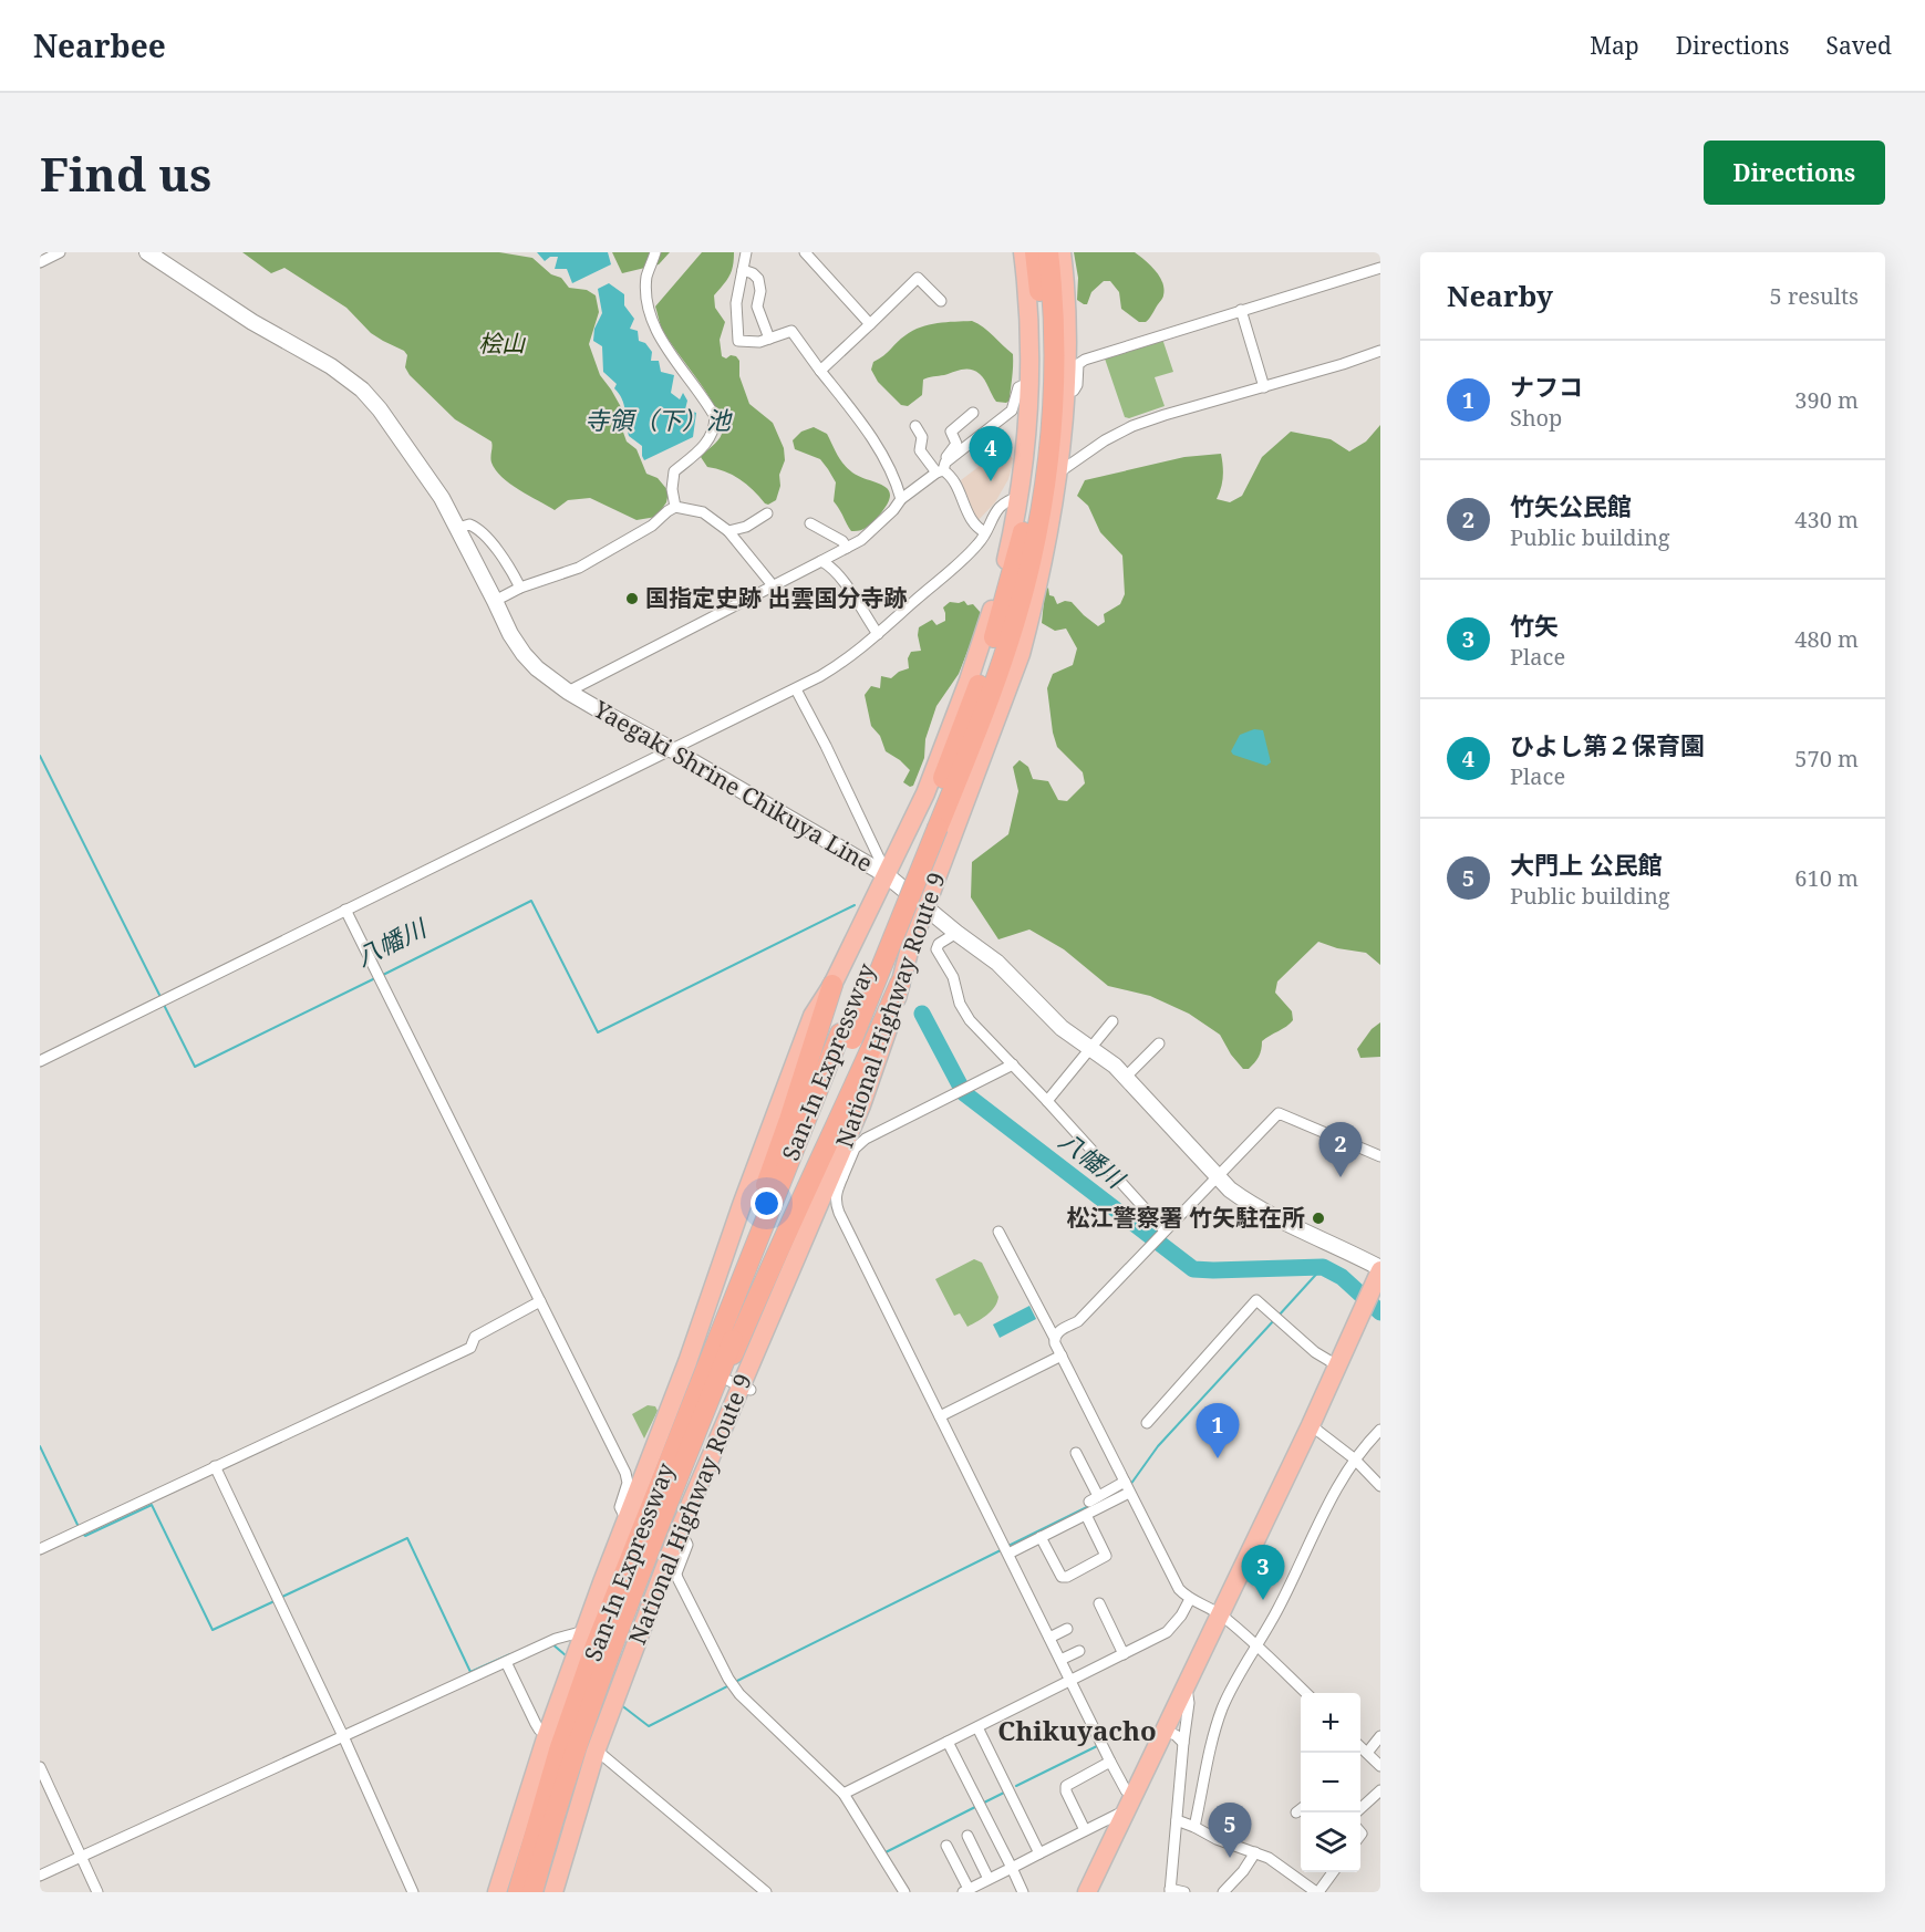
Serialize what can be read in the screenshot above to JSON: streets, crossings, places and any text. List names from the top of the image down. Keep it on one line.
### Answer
{"streets":{"highway":["National Highway Route 9","San-In Expressway"],"main road":["Yaegaki Shrine Chikuya Line"]},"crossings":[["Yaegaki Shrine Chikuya Line","National Highway Route 9"]],"districts":["Chikuyacho"],"water":["寺領（下）池","八幡川"],"parks":["桧山"],"places":["国指定史跡 出雲国分寺跡","松江警察署 竹矢駐在所"],"page":{"header":"Nearbee","nav":["Map","Directions","Saved"],"buttons":"Directions","title":"Find us","heading":["Nearby","5 results"],"list":[{"mark":"1","name":"ナフコ","note":"Shop","value":"390 m"},{"mark":"2","name":"竹矢公民館","note":"Public building","value":"430 m"},{"mark":"3","name":"竹矢","note":"Place","value":"480 m"},{"mark":"4","name":"ひよし第２保育園","note":"Place","value":"570 m"},{"mark":"5","name":"大門上 公民館","note":"Public building","value":"610 m"}],"pins":["4","2","1","3","5"],"map_buttons":["+","−"]}}
